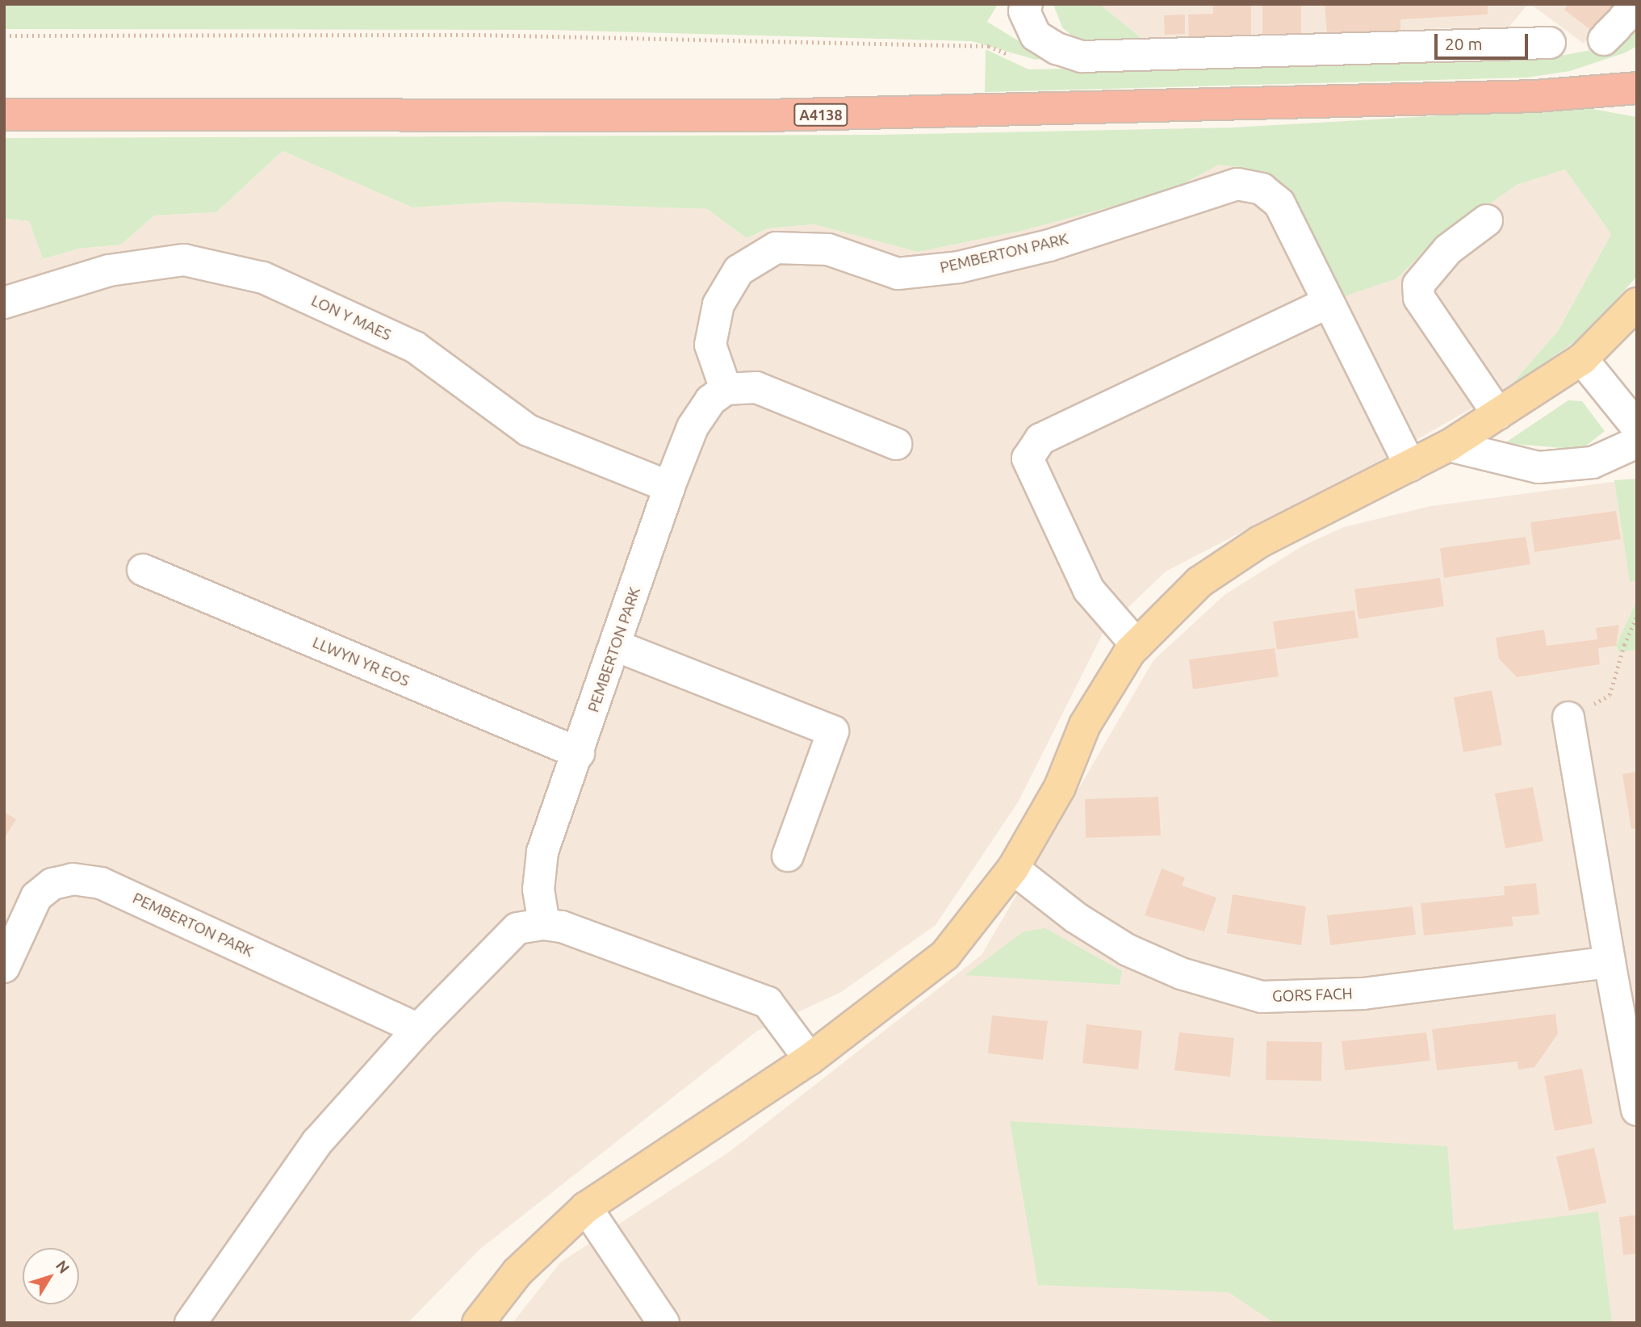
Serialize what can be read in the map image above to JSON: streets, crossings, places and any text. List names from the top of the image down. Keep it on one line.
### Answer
{"streets":{"highway":["A4138"],"street":["PEMBERTON PARK","LON Y MAES","LLWYN YR EOS","GORS FACH"]},"crossings":[["PEMBERTON PARK","LON Y MAES"],["PEMBERTON PARK","LLWYN YR EOS"]],"scale_bar":"20 m","north":"top right"}
